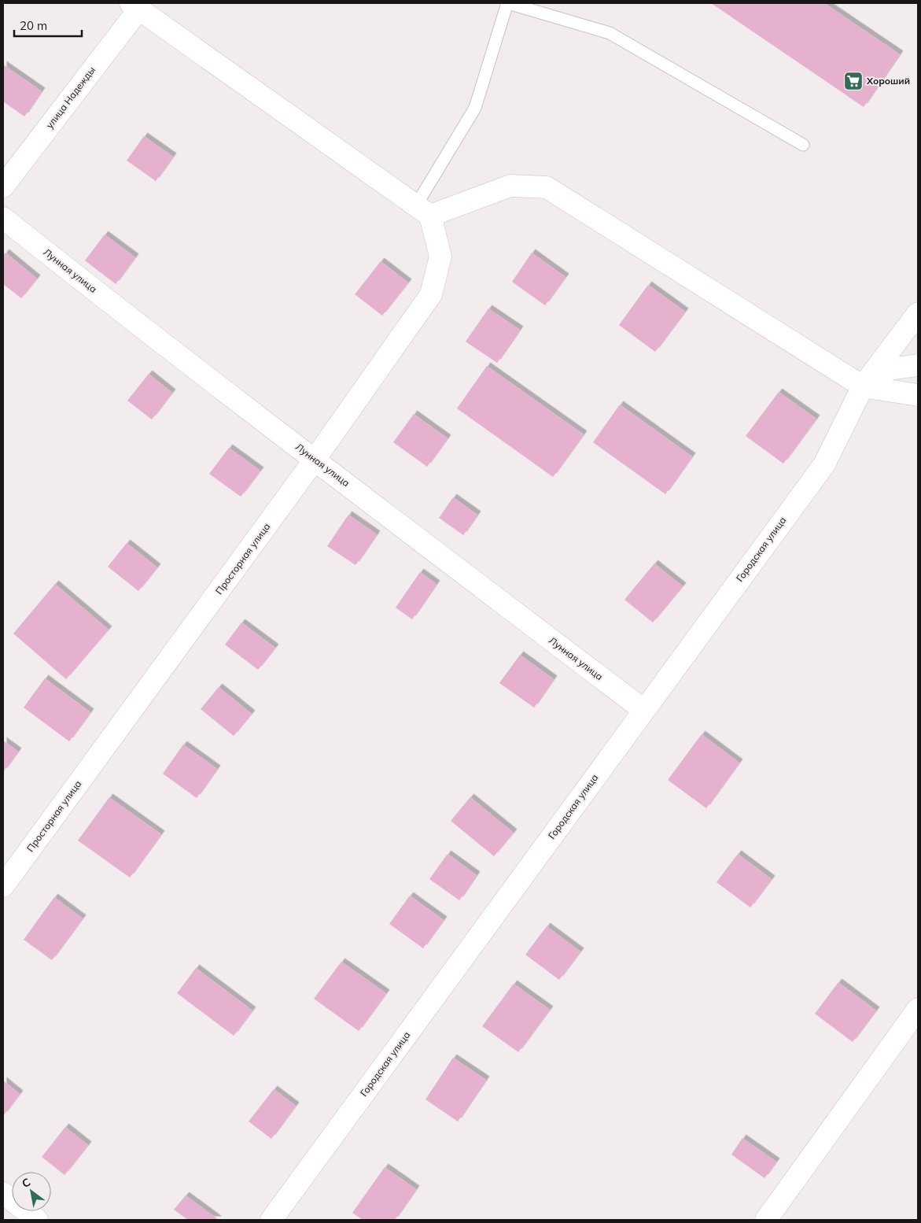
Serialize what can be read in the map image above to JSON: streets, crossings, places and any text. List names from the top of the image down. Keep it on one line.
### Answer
{"streets":{"street":["улица Надежды","Лунная улица","Городская улица","Просторная улица"]},"crossings":[["Лунная улица","Городская улица"],["Лунная улица","Просторная улица"]],"places":{"supermarket":["Хороший"]},"scale_bar":"20 m","north":"top left"}
